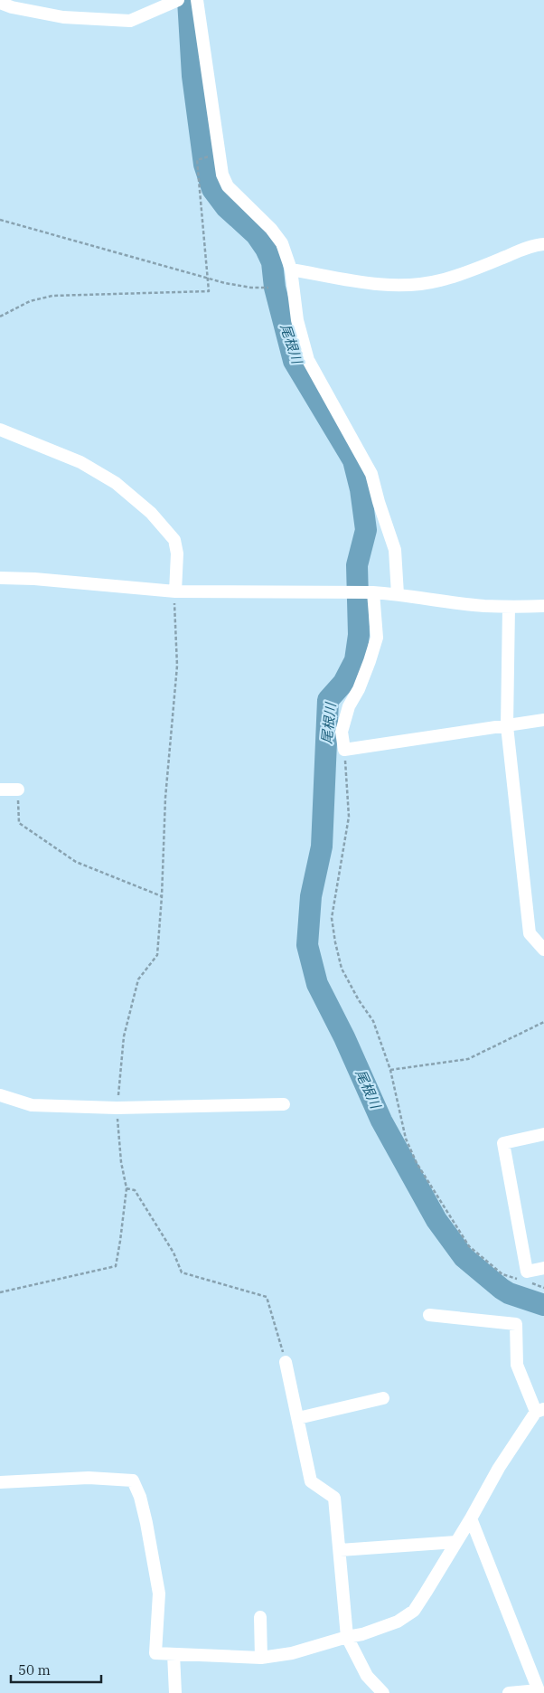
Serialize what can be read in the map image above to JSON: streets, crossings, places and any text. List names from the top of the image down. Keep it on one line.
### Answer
{"water":["尾根川"],"scale_bar":"50 m"}
